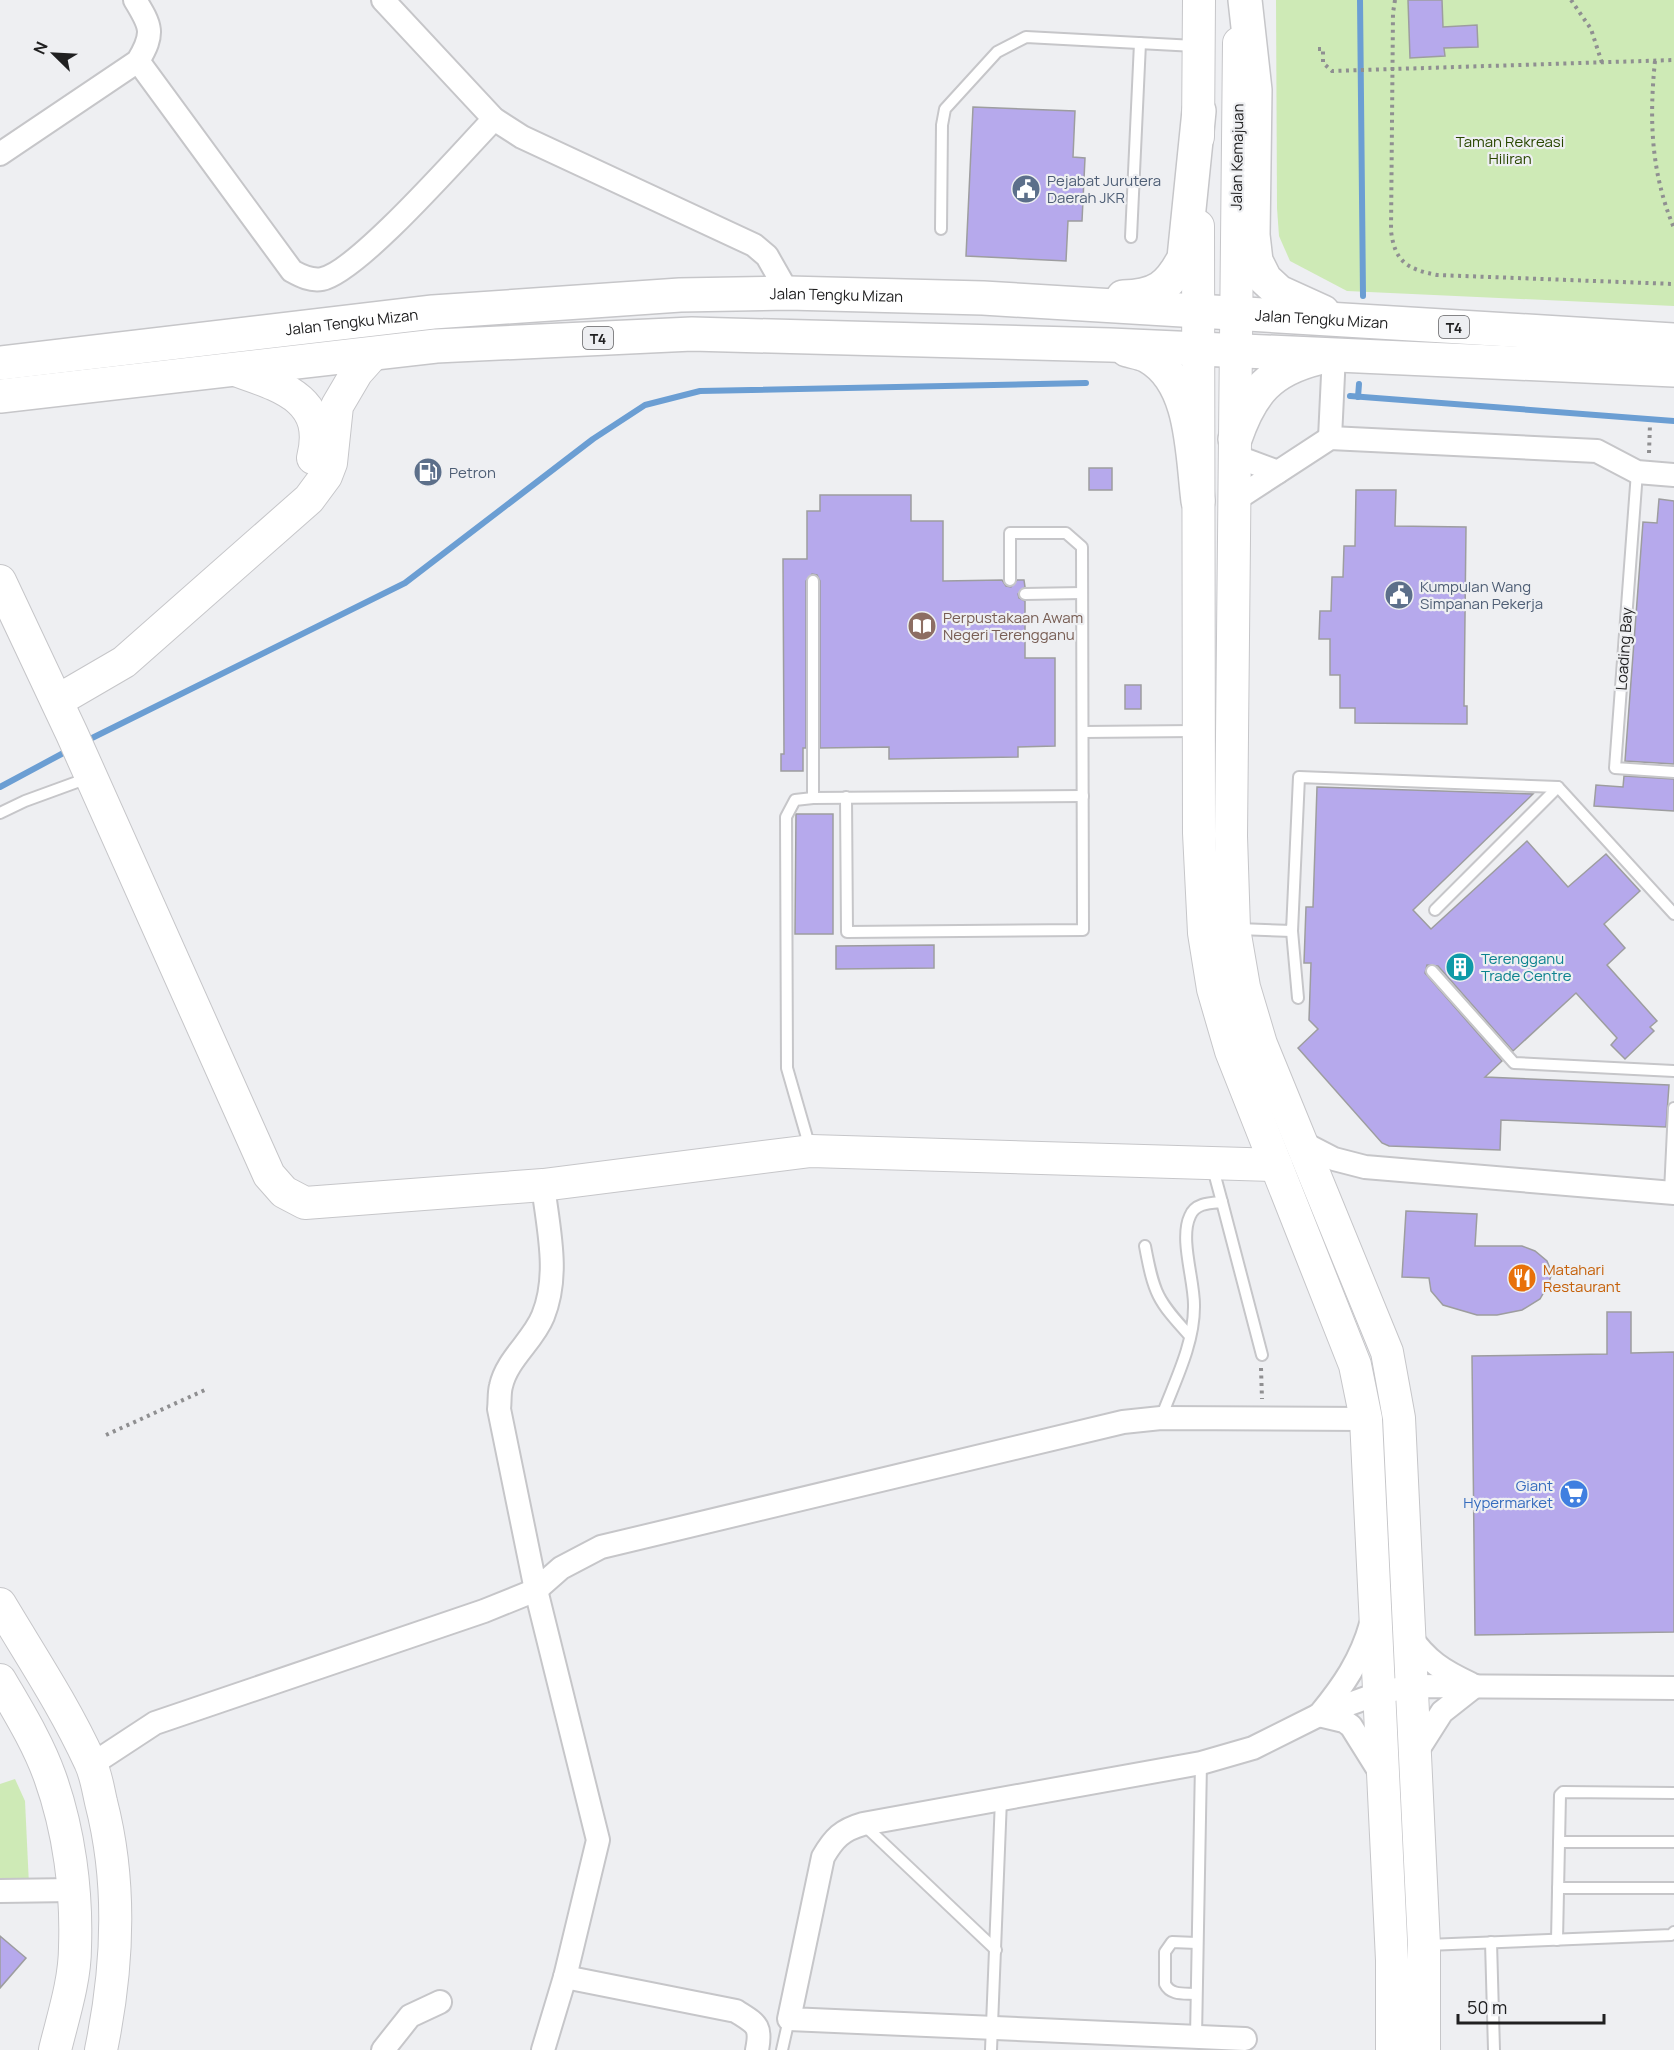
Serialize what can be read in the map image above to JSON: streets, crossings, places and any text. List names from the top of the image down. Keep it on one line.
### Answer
{"streets":{"highway":["Jalan Tengku Mizan","T4"],"main road":["Jalan Kemajuan"],"lane":["Loading Bay"]},"crossings":[["Jalan Kemajuan","Jalan Tengku Mizan"],["Jalan Kemajuan","T4"]],"parks":["Taman Rekreasi Hiliran"],"places":{"public building":["Pejabat Jurutera Daerah JKR","Kumpulan Wang Simpanan Pekerja"],"fuel station":["Petron"],"library":["Perpustakaan Awam Negeri Terengganu"],"building":["Terengganu Trade Centre"],"restaurant":["Matahari Restaurant"],"supermarket":["Giant Hypermarket"]},"scale_bar":"50 m","north":"top left"}
